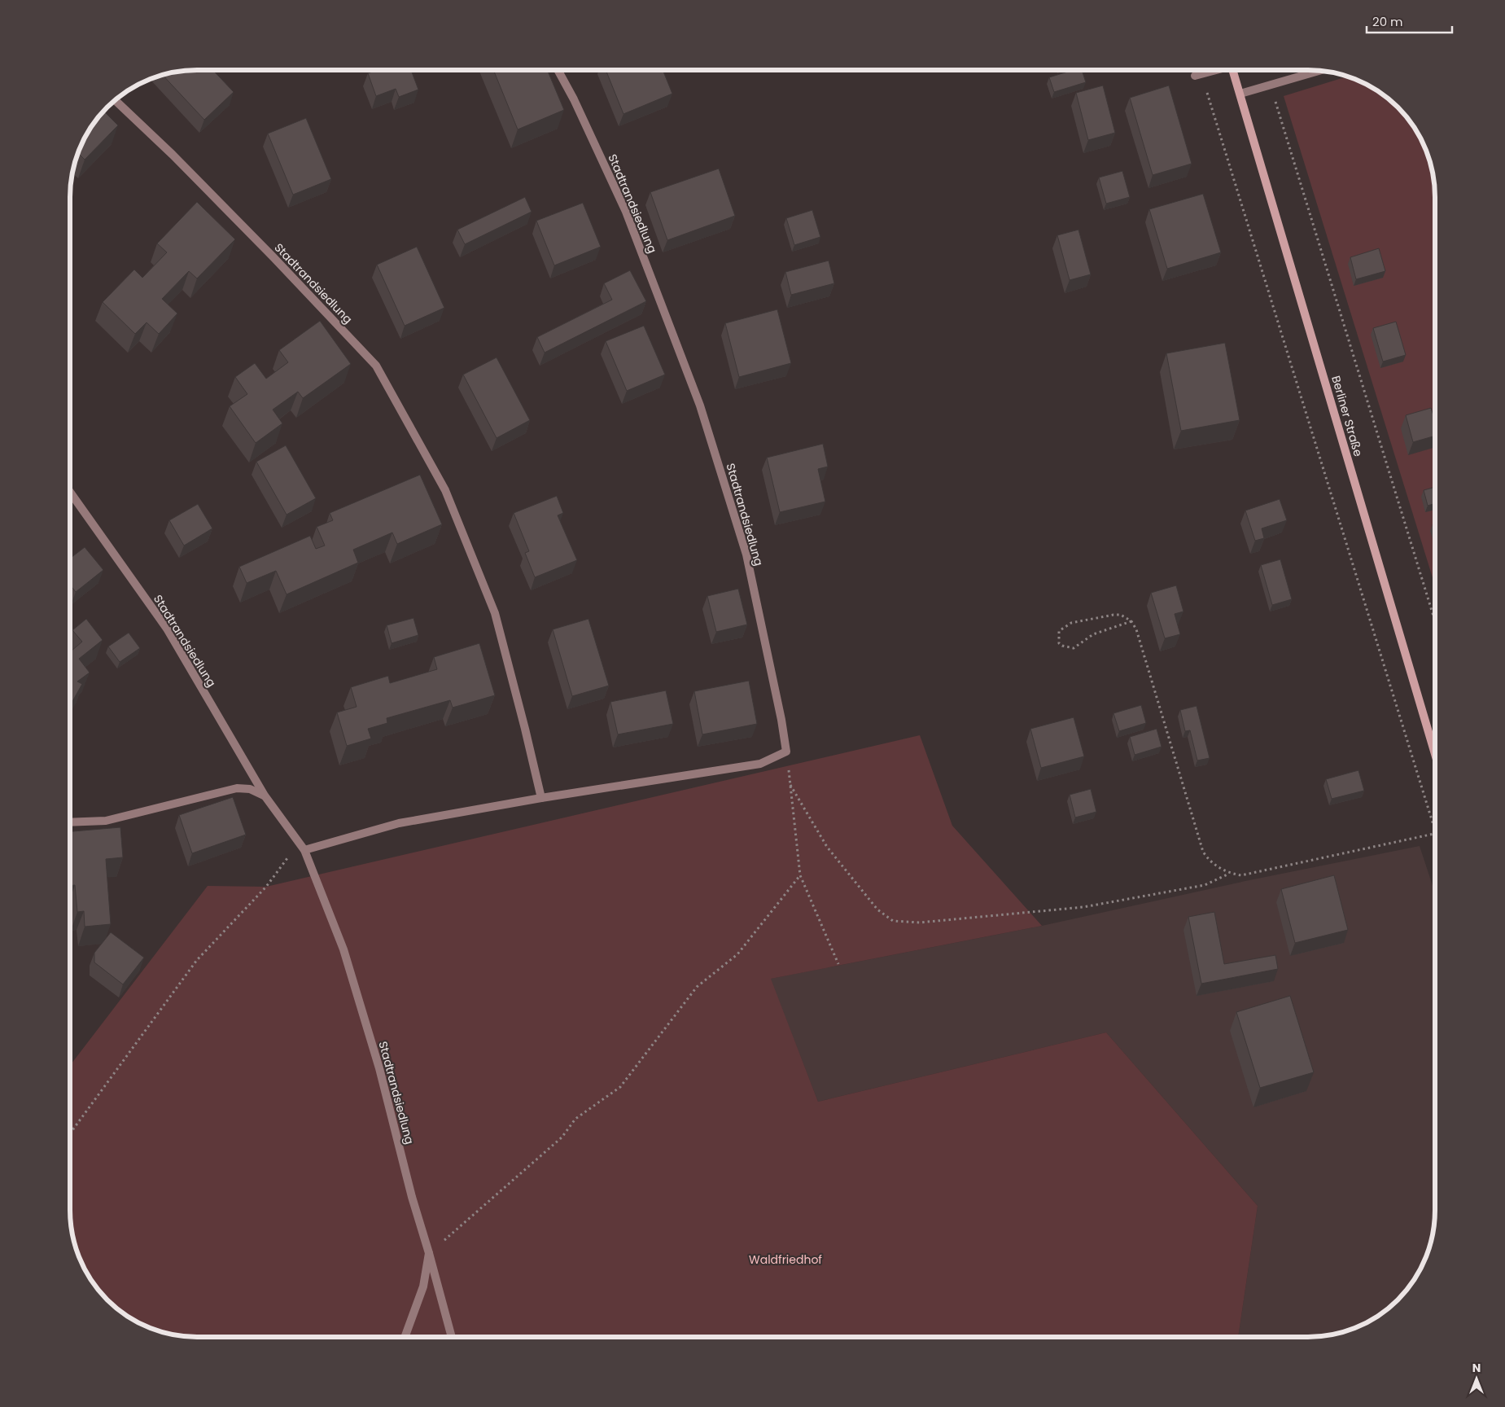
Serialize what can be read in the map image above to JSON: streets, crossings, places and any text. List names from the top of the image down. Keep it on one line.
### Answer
{"streets":{"main road":["Berliner Straße"],"street":["Stadtrandsiedlung"]},"parks":["Waldfriedhof"],"scale_bar":"20 m","north":"top"}
